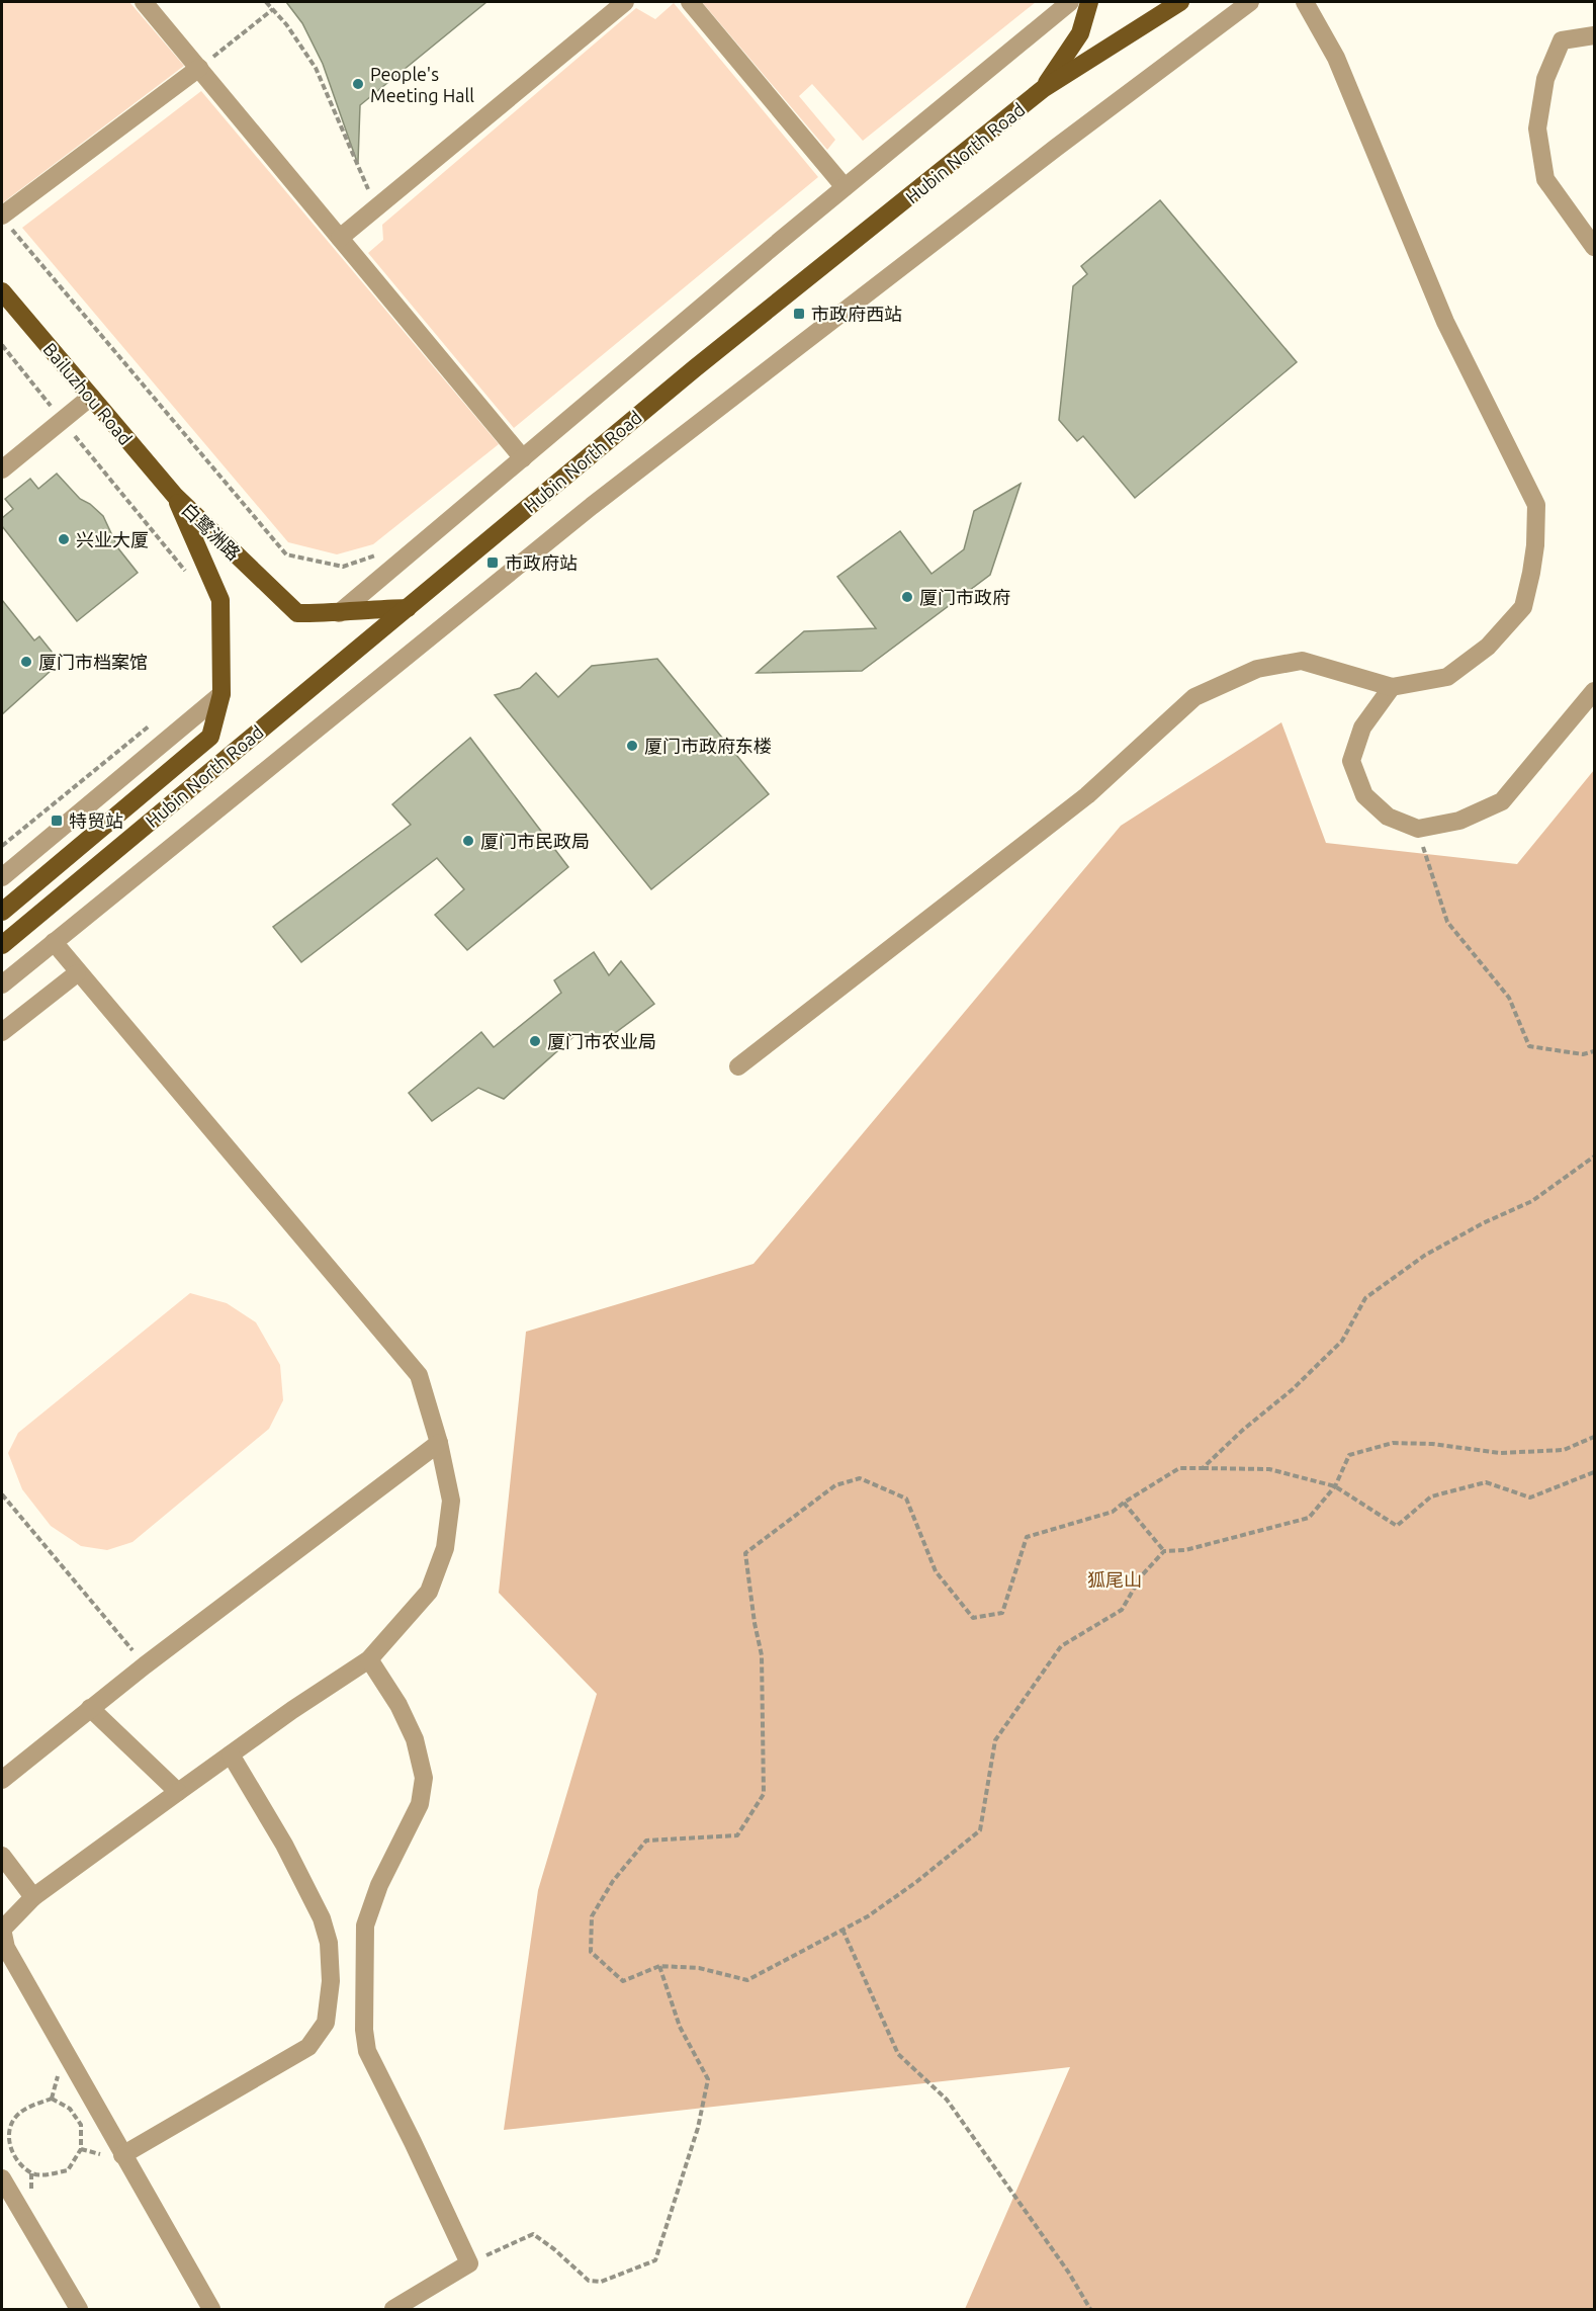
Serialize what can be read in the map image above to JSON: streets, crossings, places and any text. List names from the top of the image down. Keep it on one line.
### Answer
{"streets":{"main road":["Hubin North Road","Bailuzhou Road","白鹭洲路"]},"crossings":[["Hubin North Road","白鹭洲路"],["Bailuzhou Road","白鹭洲路"]],"parks":["狐尾山"],"places":{"other":["People's Meeting Hall","兴业大厦","厦门市政府","厦门市档案馆","厦门市政府东楼","厦门市民政局","厦门市农业局"],"transit":["市政府西站","市政府站","特贸站"]}}
